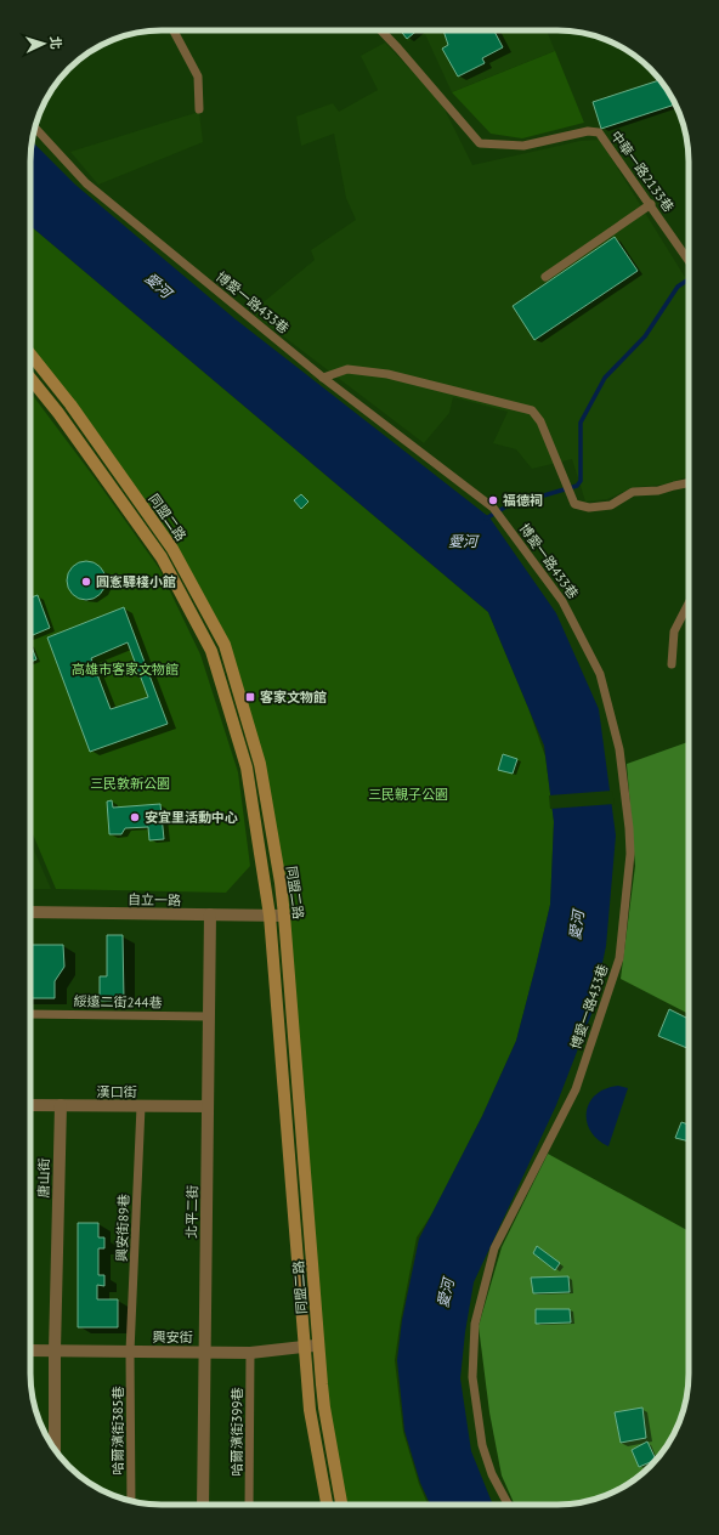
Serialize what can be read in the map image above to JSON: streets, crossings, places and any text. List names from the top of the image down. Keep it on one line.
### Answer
{"streets":{"street":["同盟二路","自立一路","漢口街","唐山街","北平二街","興安街"],"lane":["中華一路2133巷","博愛一路433巷","綏遠二街244巷","興安街89巷","哈爾濱街385巷","哈爾濱街399巷"]},"crossings":[["同盟二路","自立一路"],["同盟二路","興安街"],["自立一路","北平二街"],["綏遠二街244巷","北平二街"],["漢口街","唐山街"],["漢口街","北平二街"],["漢口街","興安街89巷"],["唐山街","興安街"],["北平二街","興安街"],["興安街89巷","興安街"],["興安街89巷","哈爾濱街385巷"],["興安街","哈爾濱街385巷"],["興安街","哈爾濱街399巷"]],"water":["愛河"],"parks":["高雄市客家文物館","三民敦新公園","三民親子公園"],"places":{"other":["福德祠","圓愙驛棧小館","安宜里活動中心"],"transit":["客家文物館"]},"north":"right"}
